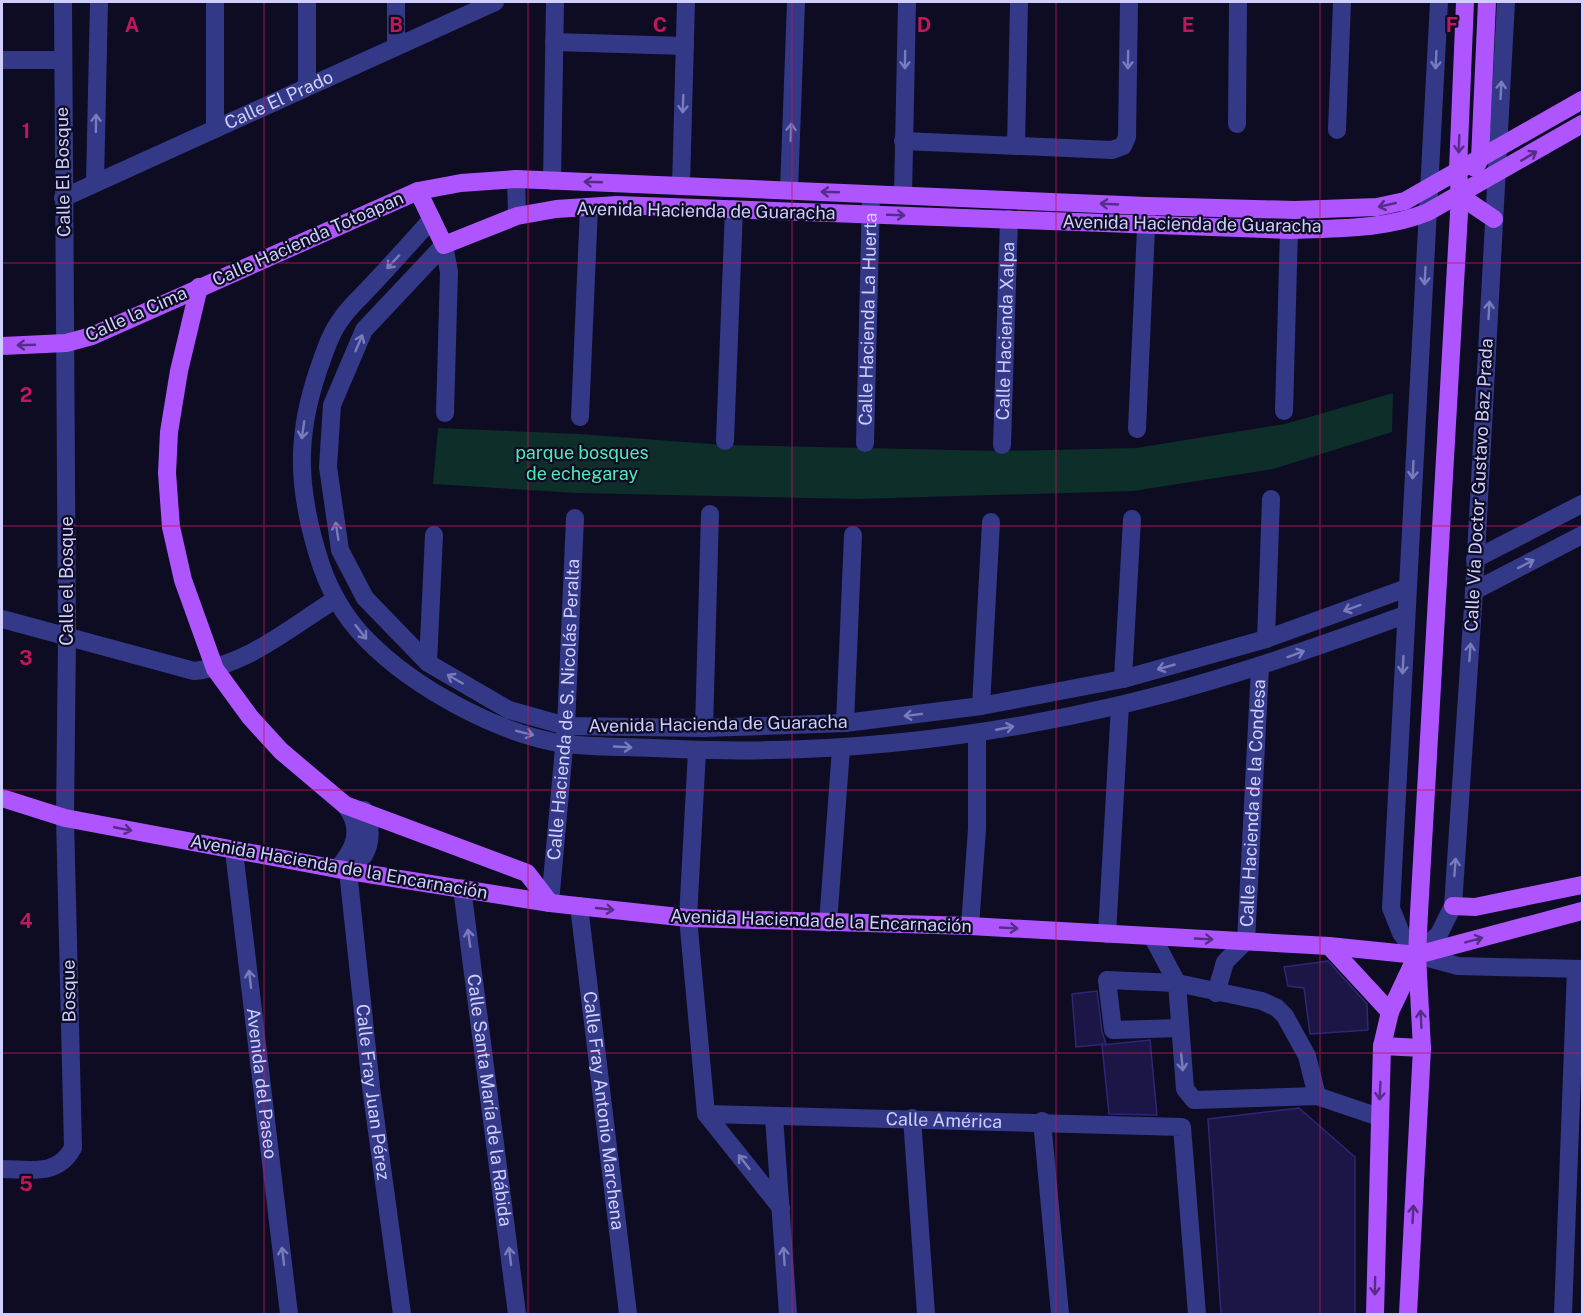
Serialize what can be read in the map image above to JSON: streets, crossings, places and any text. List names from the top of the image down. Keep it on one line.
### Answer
{"streets":{"main road":["Avenida Hacienda de Guaracha","Calle Hacienda Totoapan","Calle la Cima","Calle Vía Doctor Gustavo Baz Prada","Avenida Hacienda de la Encarnación"],"street":["Calle El Prado","Calle El Bosque","Calle Hacienda La Huerta","Calle Hacienda Xalpa","Calle el Bosque","Calle Hacienda de S. Nicolás Peralta","Calle Hacienda de la Condesa","Bosque","Avenida del Paseo","Calle Fray Juan Pérez","Calle Santa María de la Rábida","Calle Fray Antonio Marchena","Calle América"]},"crossings":[["Calle El Prado","Calle El Bosque"],["Calle El Bosque","Calle la Cima"],["Calle El Bosque","Calle el Bosque"],["Avenida Hacienda de Guaracha","Calle Hacienda Totoapan"],["Avenida Hacienda de Guaracha","Calle Hacienda La Huerta"],["Avenida Hacienda de Guaracha","Calle Hacienda Xalpa"],["Avenida Hacienda de Guaracha","Calle Vía Doctor Gustavo Baz Prada"],["Avenida Hacienda de Guaracha","Calle Hacienda de S. Nicolás Peralta"],["Avenida Hacienda de Guaracha","Calle Hacienda de la Condesa"],["Calle Hacienda Totoapan","Calle la Cima"],["Calle la Cima","Calle el Bosque"],["Calle Vía Doctor Gustavo Baz Prada","Avenida Hacienda de la Encarnación"],["Calle el Bosque","Avenida Hacienda de la Encarnación"],["Calle el Bosque","Bosque"],["Calle Hacienda de S. Nicolás Peralta","Avenida Hacienda de la Encarnación"],["Calle Hacienda de la Condesa","Avenida Hacienda de la Encarnación"],["Avenida Hacienda de la Encarnación","Bosque"],["Avenida Hacienda de la Encarnación","Avenida del Paseo"],["Avenida Hacienda de la Encarnación","Calle Fray Juan Pérez"],["Avenida Hacienda de la Encarnación","Calle Santa María de la Rábida"],["Avenida Hacienda de la Encarnación","Calle Fray Antonio Marchena"]],"one_way":["Avenida del Paseo","Calle Santa María de la Rábida"],"parks":["parque bosques de echegaray"],"grid":{"columns":["A","B","C","D","E","F"],"rows":["1","2","3","4","5"]}}
